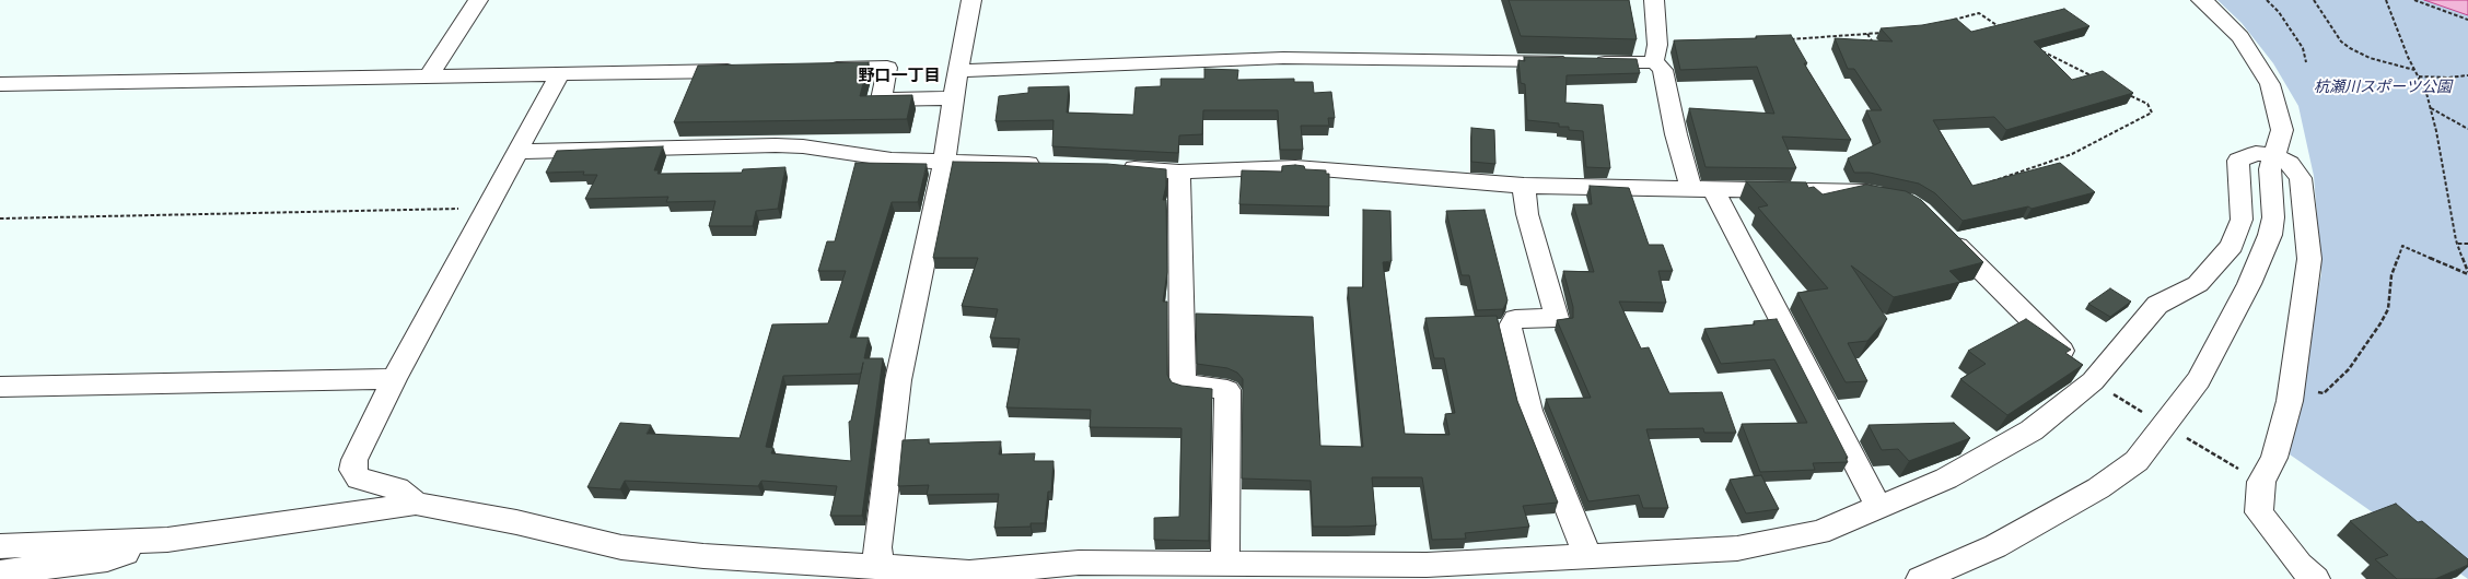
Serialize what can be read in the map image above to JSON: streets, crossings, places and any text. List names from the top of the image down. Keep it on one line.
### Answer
{"districts":["野口一丁目"],"parks":["杭瀬川スポーツ公園"]}
